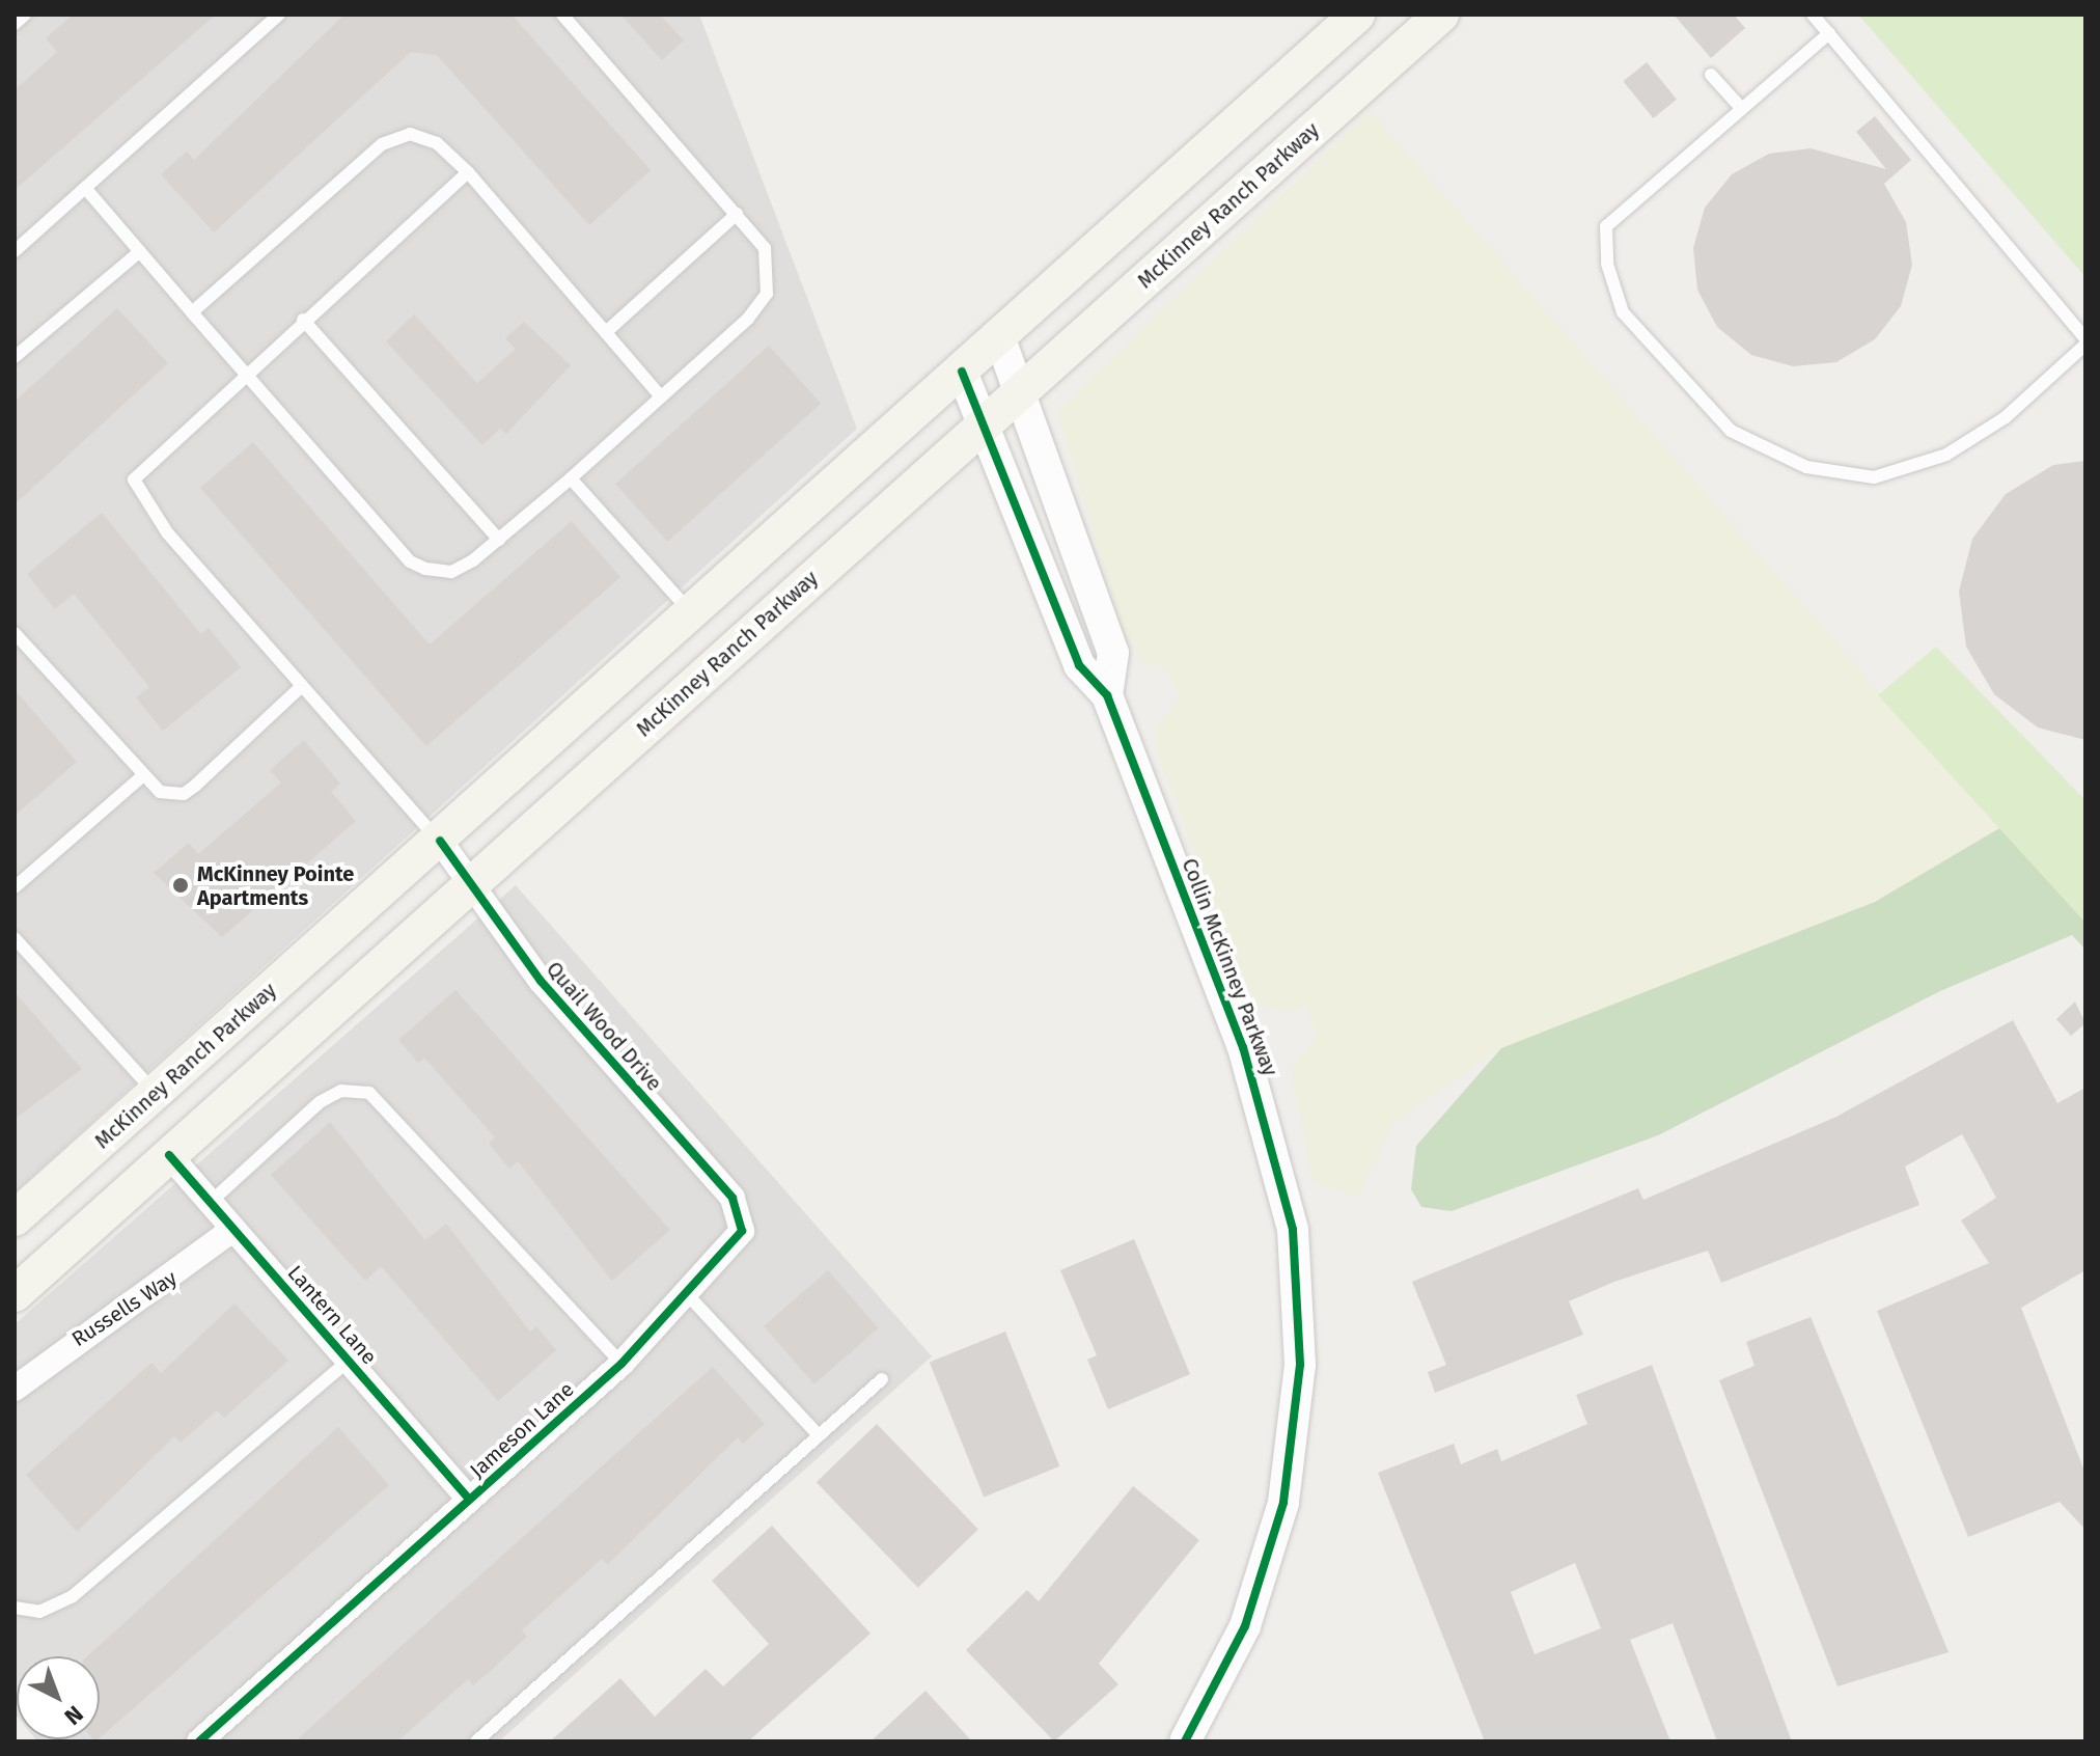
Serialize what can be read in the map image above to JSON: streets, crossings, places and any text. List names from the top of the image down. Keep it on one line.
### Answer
{"streets":{"main road":["McKinney Ranch Parkway"],"street":["Collin McKinney Parkway","Quail Wood Drive","Russells Way","Lantern Lane","Jameson Lane"]},"crossings":[["McKinney Ranch Parkway","Collin McKinney Parkway"],["McKinney Ranch Parkway","Quail Wood Drive"],["McKinney Ranch Parkway","Lantern Lane"],["Quail Wood Drive","Jameson Lane"],["Russells Way","Lantern Lane"],["Lantern Lane","Jameson Lane"]],"places":["McKinney Pointe Apartments"],"north":"bottom right"}
